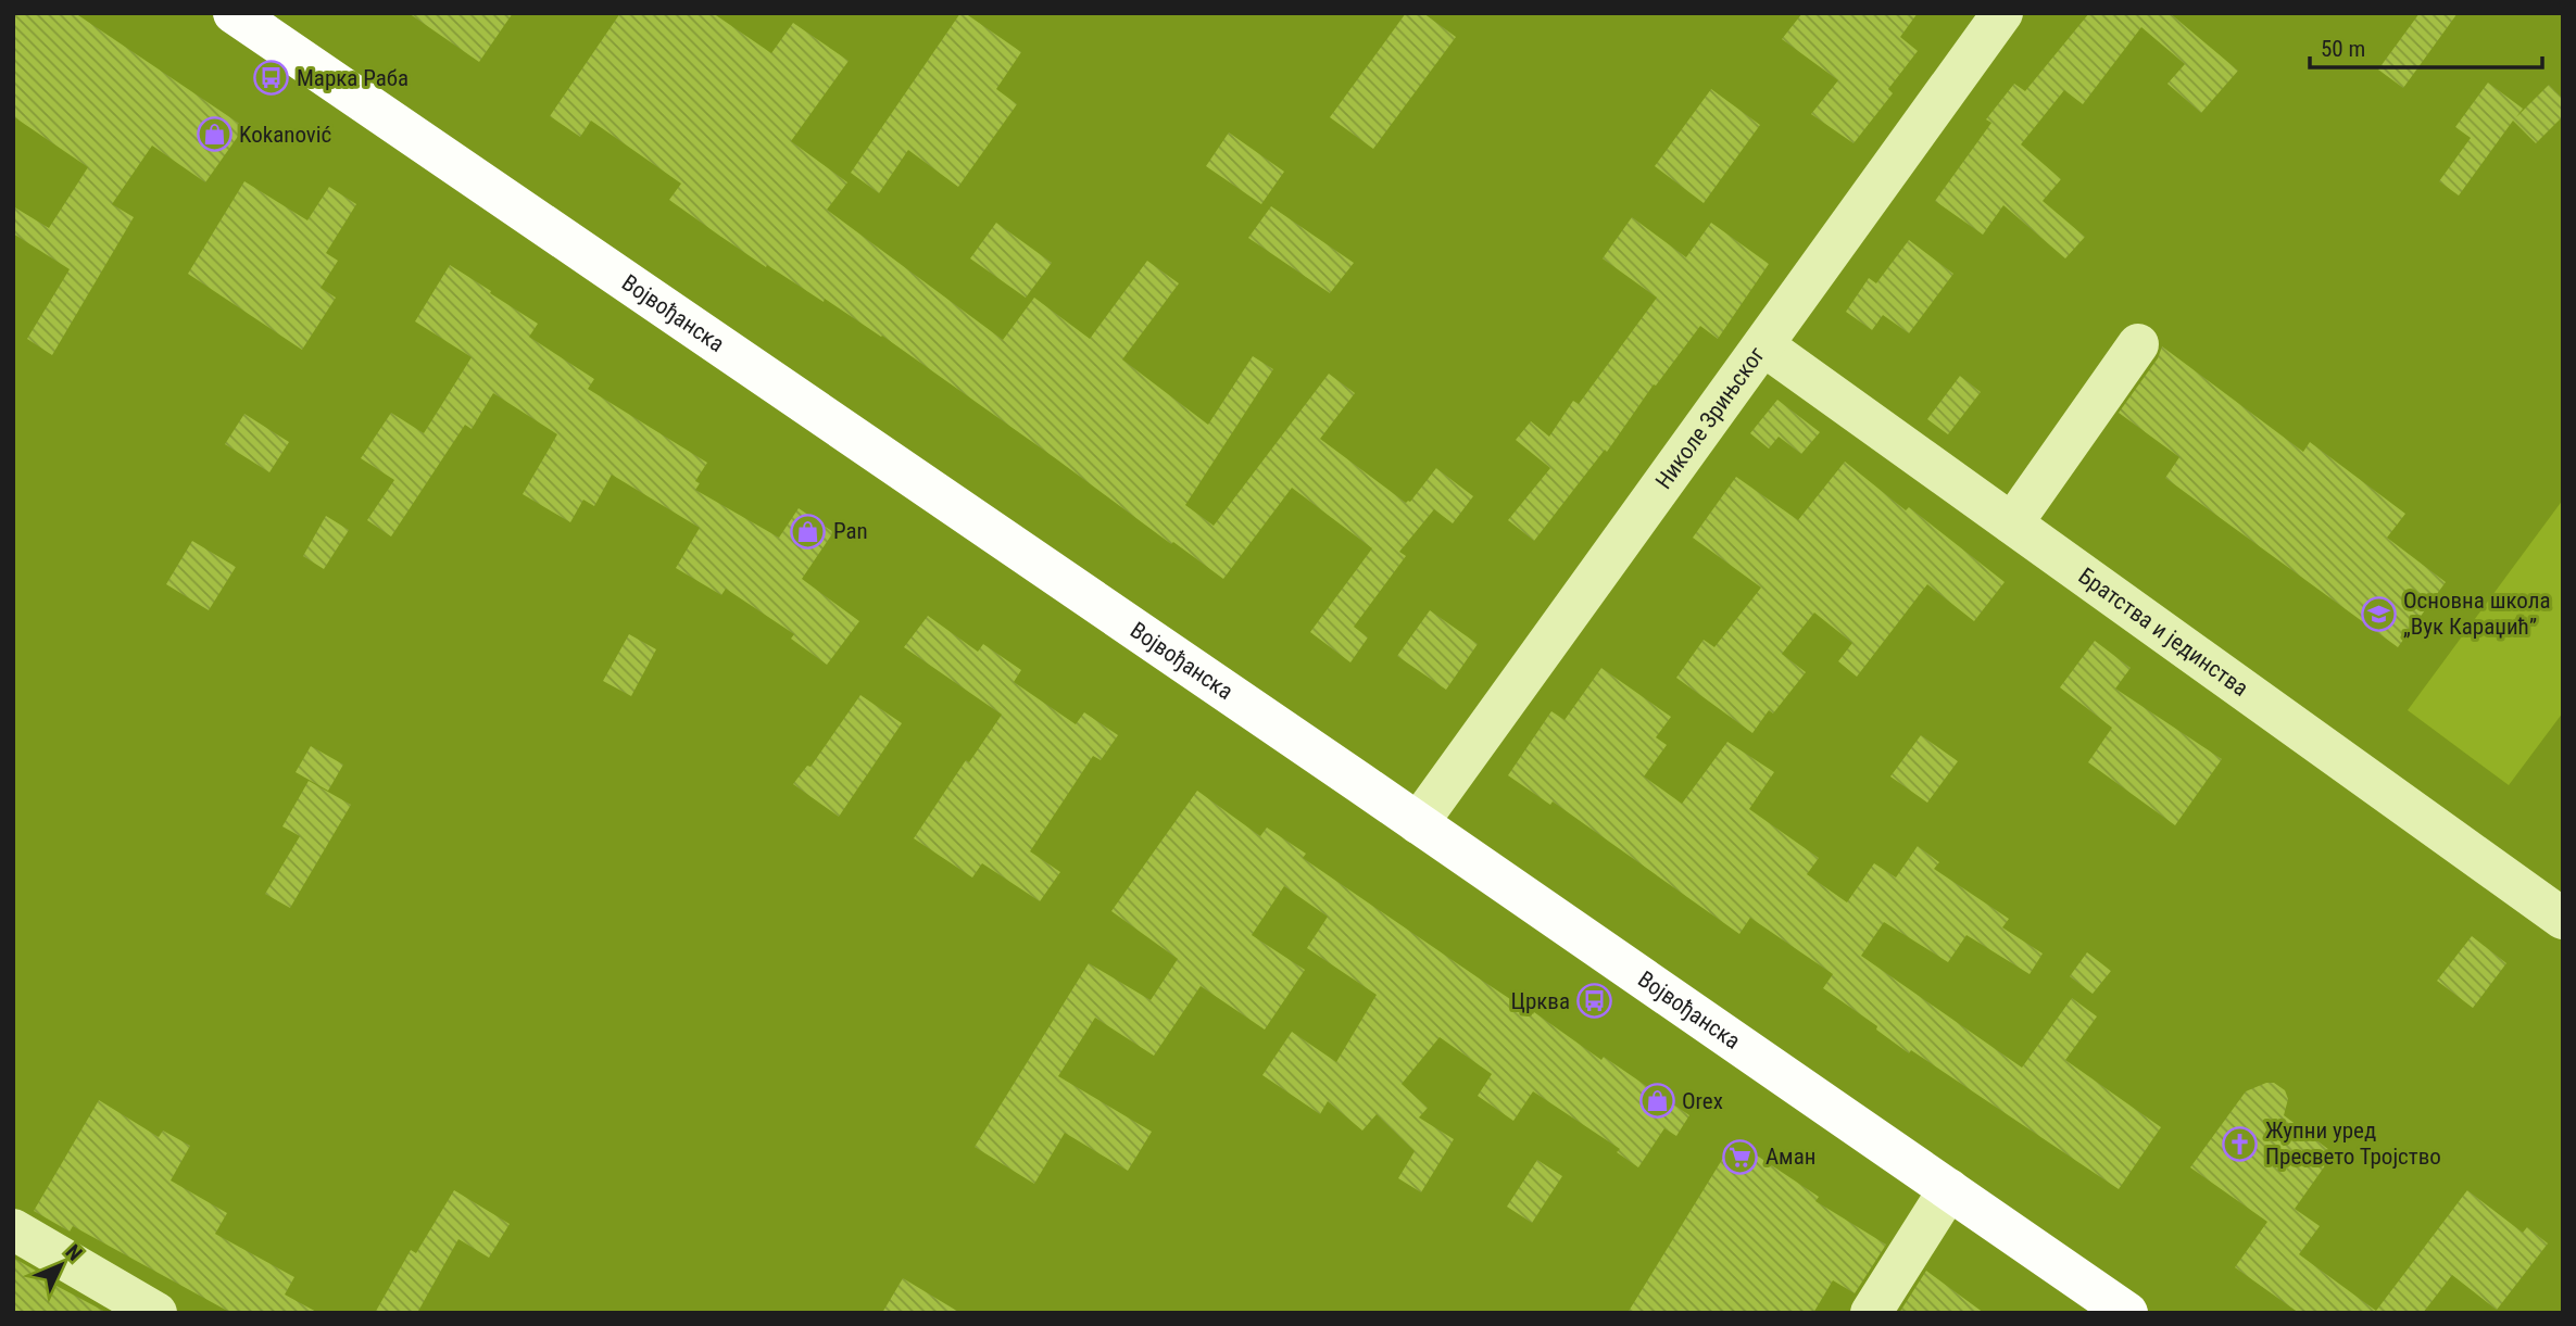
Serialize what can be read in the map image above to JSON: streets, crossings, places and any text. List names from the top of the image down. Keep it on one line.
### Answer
{"streets":{"main road":["Војвођанска"],"street":["Николе Зрињског","Братства и јединства"]},"crossings":[["Војвођанска","Николе Зрињског"],["Николе Зрињског","Братства и јединства"]],"places":{"bus stop":["Марка Раба","Црква"],"shop":["Kokanović","Pan","Orex"],"school or university":["Основна школа „Вук Караџић”"],"church":["Жупни уред Пресвето Тројство"],"supermarket":["Аман"]},"scale_bar":"50 m","north":"top right"}
